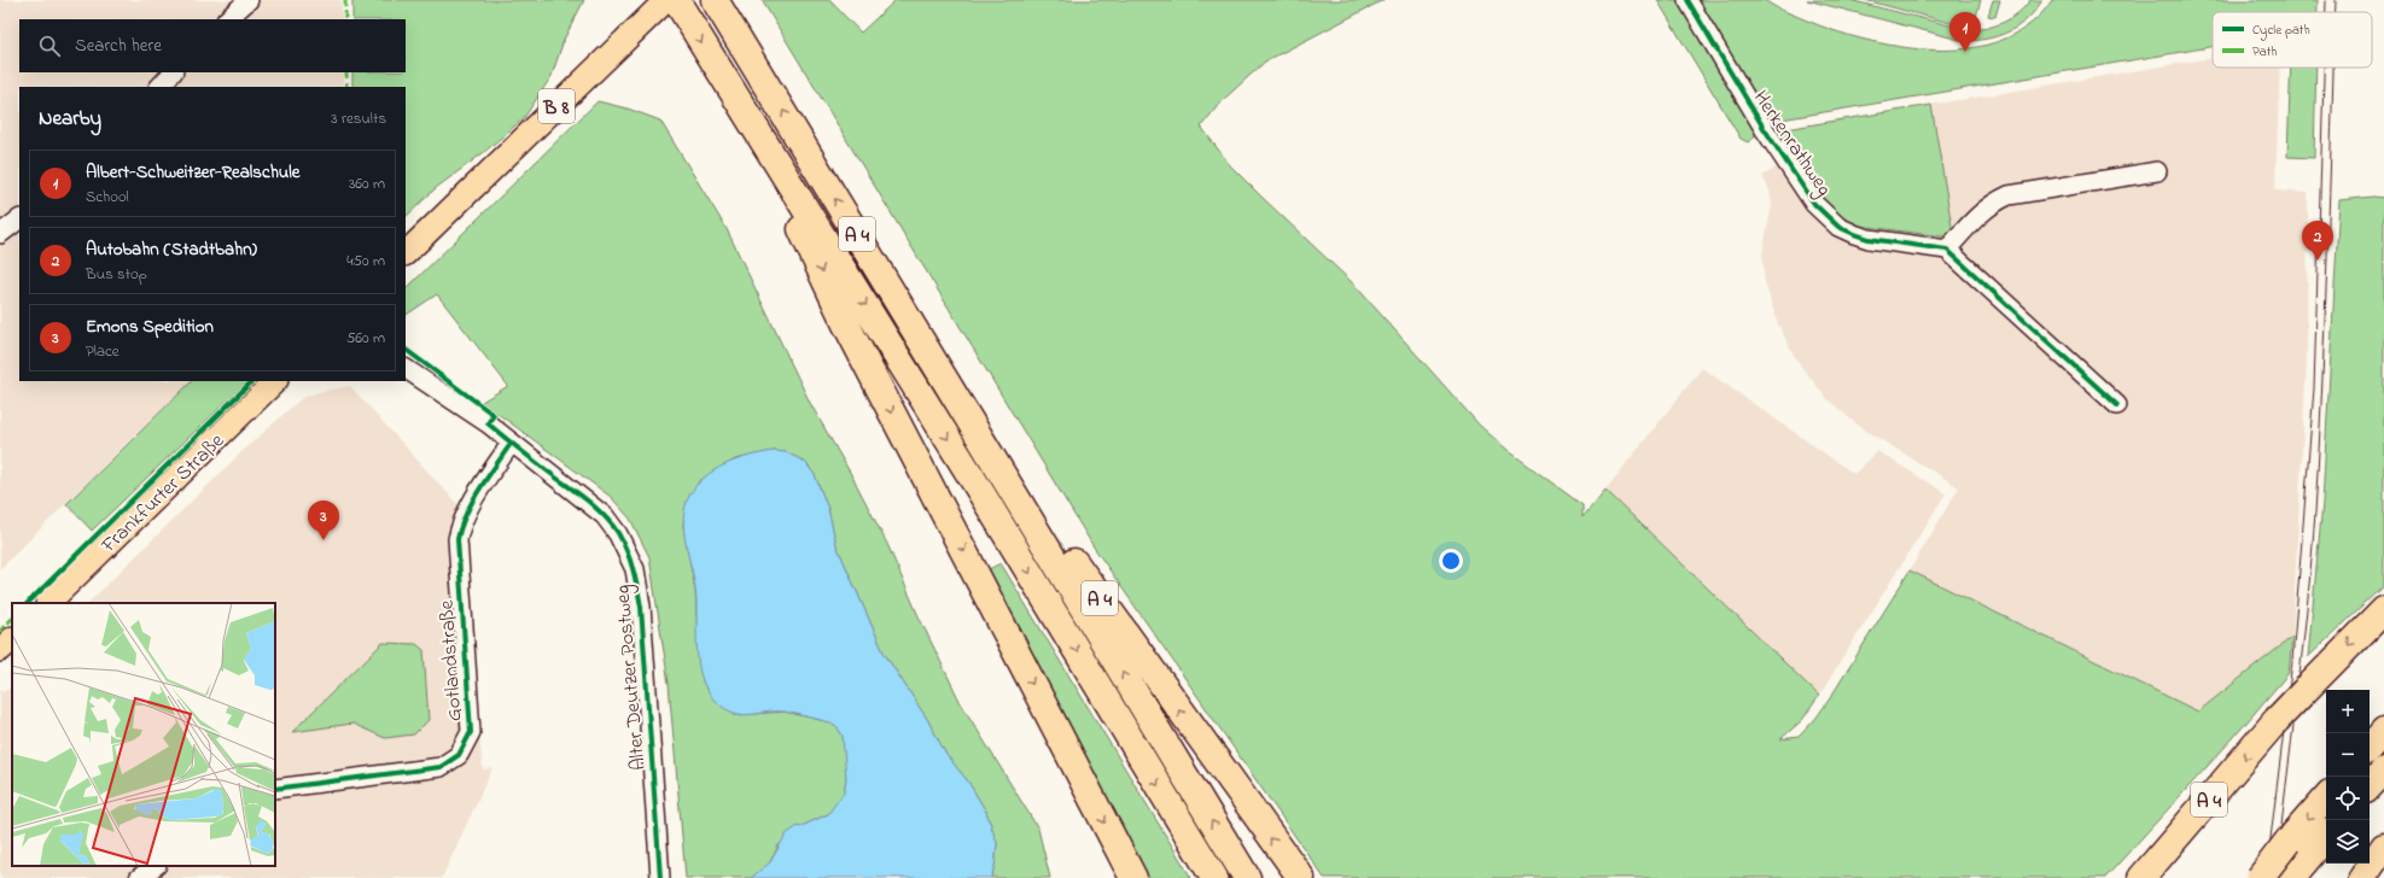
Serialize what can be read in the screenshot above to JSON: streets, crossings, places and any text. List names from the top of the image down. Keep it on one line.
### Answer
{"streets":{"highway":["A 4"],"main road":["B 8","Frankfurter Straße"],"street":["Herkenrathweg","Gotlandstraße","Alter Deutzer Postweg"]},"crossings":[["Gotlandstraße","Alter Deutzer Postweg"]],"legend":["Cycle path","Path"],"page":{"pins":["1","2","3"],"search":"Search here","heading":["Nearby","3 results"],"list":[{"mark":"1","name":"Albert-Schweitzer-Realschule","note":"School","value":"360 m"},{"mark":"2","name":"Autobahn (Stadtbahn)","note":"Bus stop","value":"450 m"},{"mark":"3","name":"Emons Spedition","note":"Place","value":"560 m"}],"map_buttons":["+","−"]}}
